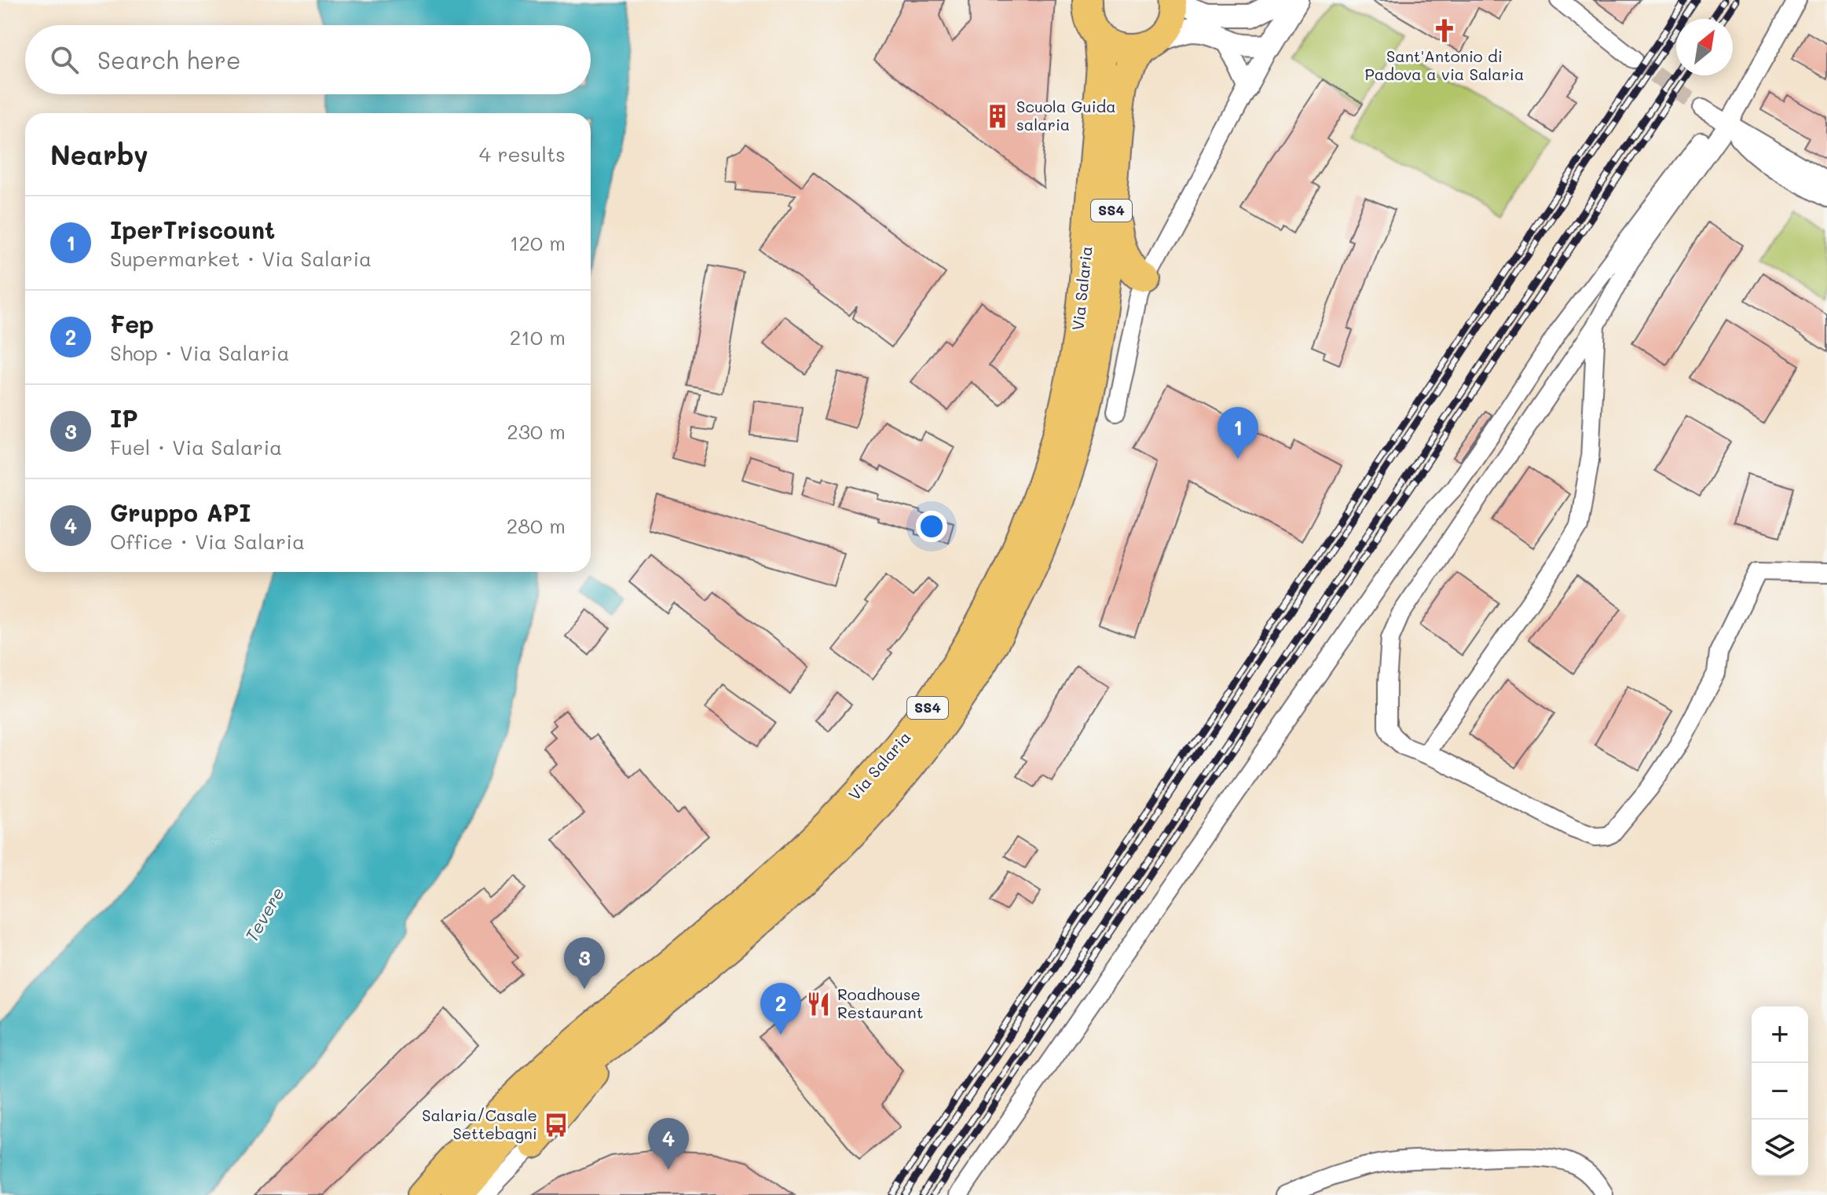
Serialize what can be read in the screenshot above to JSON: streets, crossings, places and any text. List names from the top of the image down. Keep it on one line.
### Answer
{"streets":{"main road":["SS4","Via Salaria"]},"water":["Tevere"],"places":{"church":["Sant'Antonio di Padova a via Salaria"],"building":["Scuola Guida salaria"],"restaurant":["Roadhouse Restaurant"],"bus stop":["Salaria/Casale Settebagni"]},"north":"top right","page":{"search":"Search here","heading":["Nearby","4 results"],"list":[{"mark":"1","name":"IperTriscount","note":"Supermarket · Via Salaria","value":"120 m"},{"mark":"2","name":"Fep","note":"Shop · Via Salaria","value":"210 m"},{"mark":"3","name":"IP","note":"Fuel · Via Salaria","value":"230 m"},{"mark":"4","name":"Gruppo API","note":"Office · Via Salaria","value":"280 m"}],"pins":["1","3","2","4"],"map_buttons":["+","−"]}}
